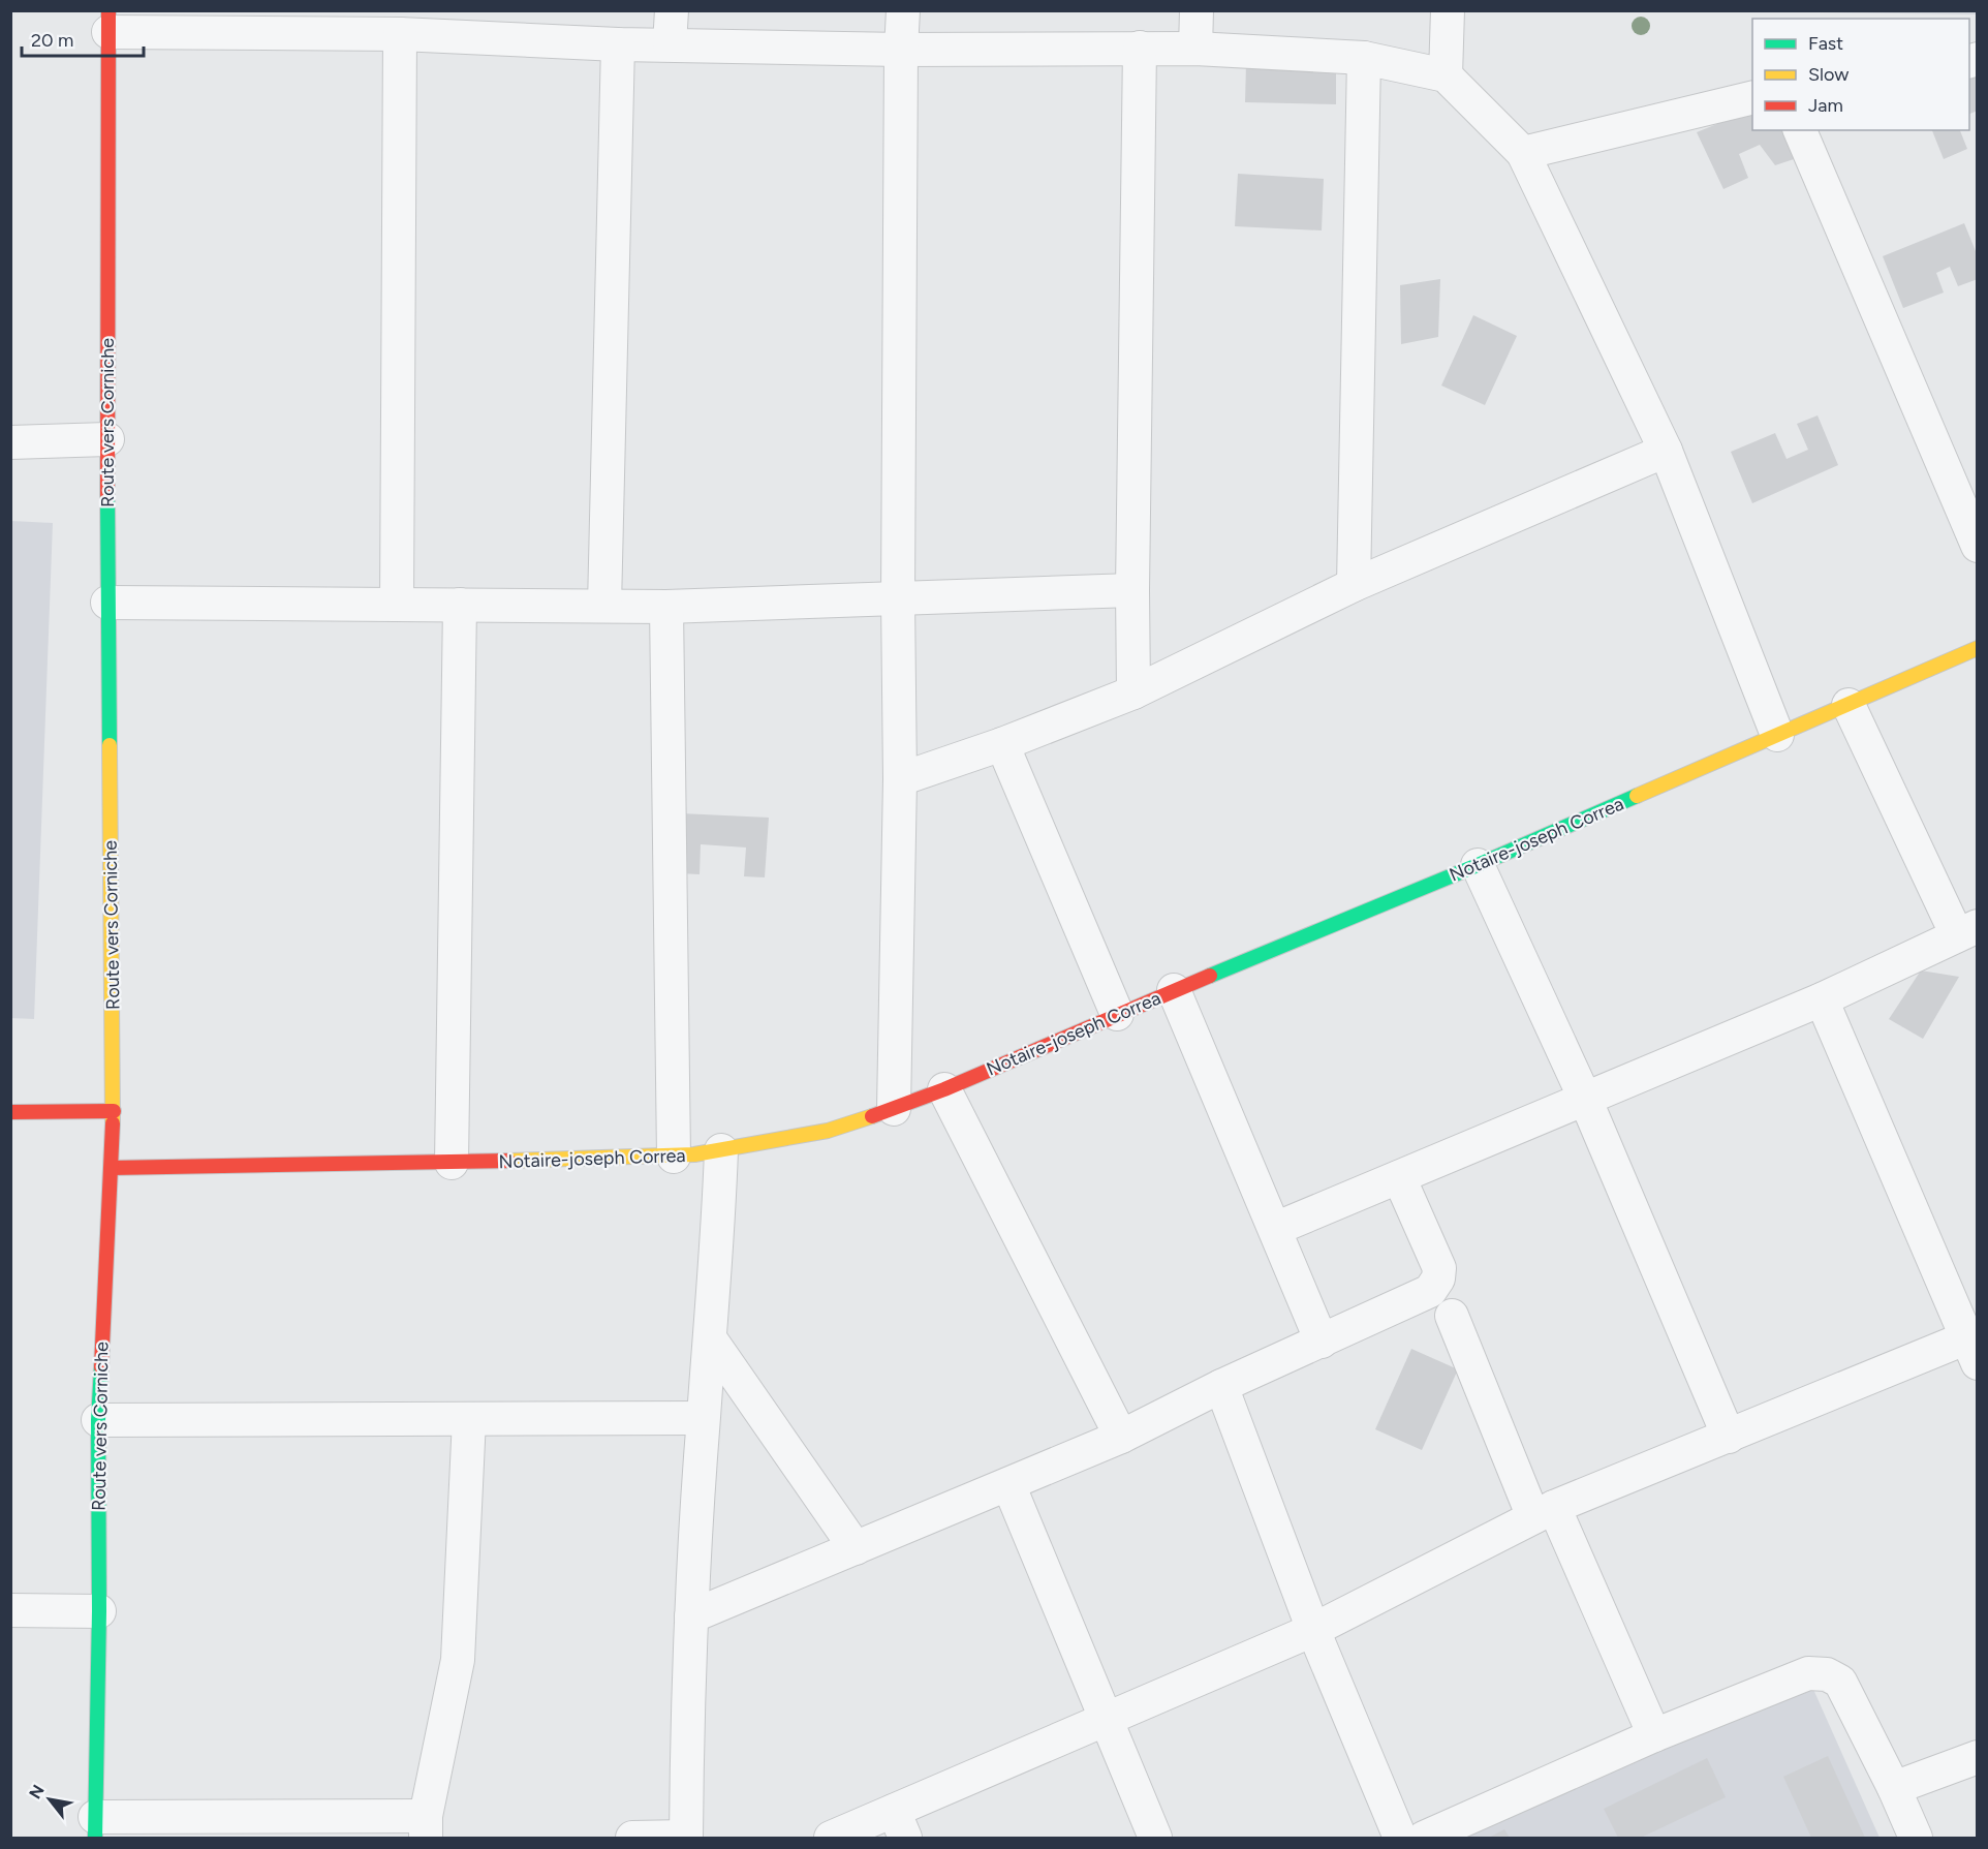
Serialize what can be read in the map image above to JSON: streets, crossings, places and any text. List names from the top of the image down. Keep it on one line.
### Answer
{"streets":{"street":["Route vers Corniche","Notaire-joseph Correa"]},"crossings":[["Route vers Corniche","Notaire-joseph Correa"]],"legend":["Fast","Slow","Jam"],"scale_bar":"20 m","north":"top left"}
